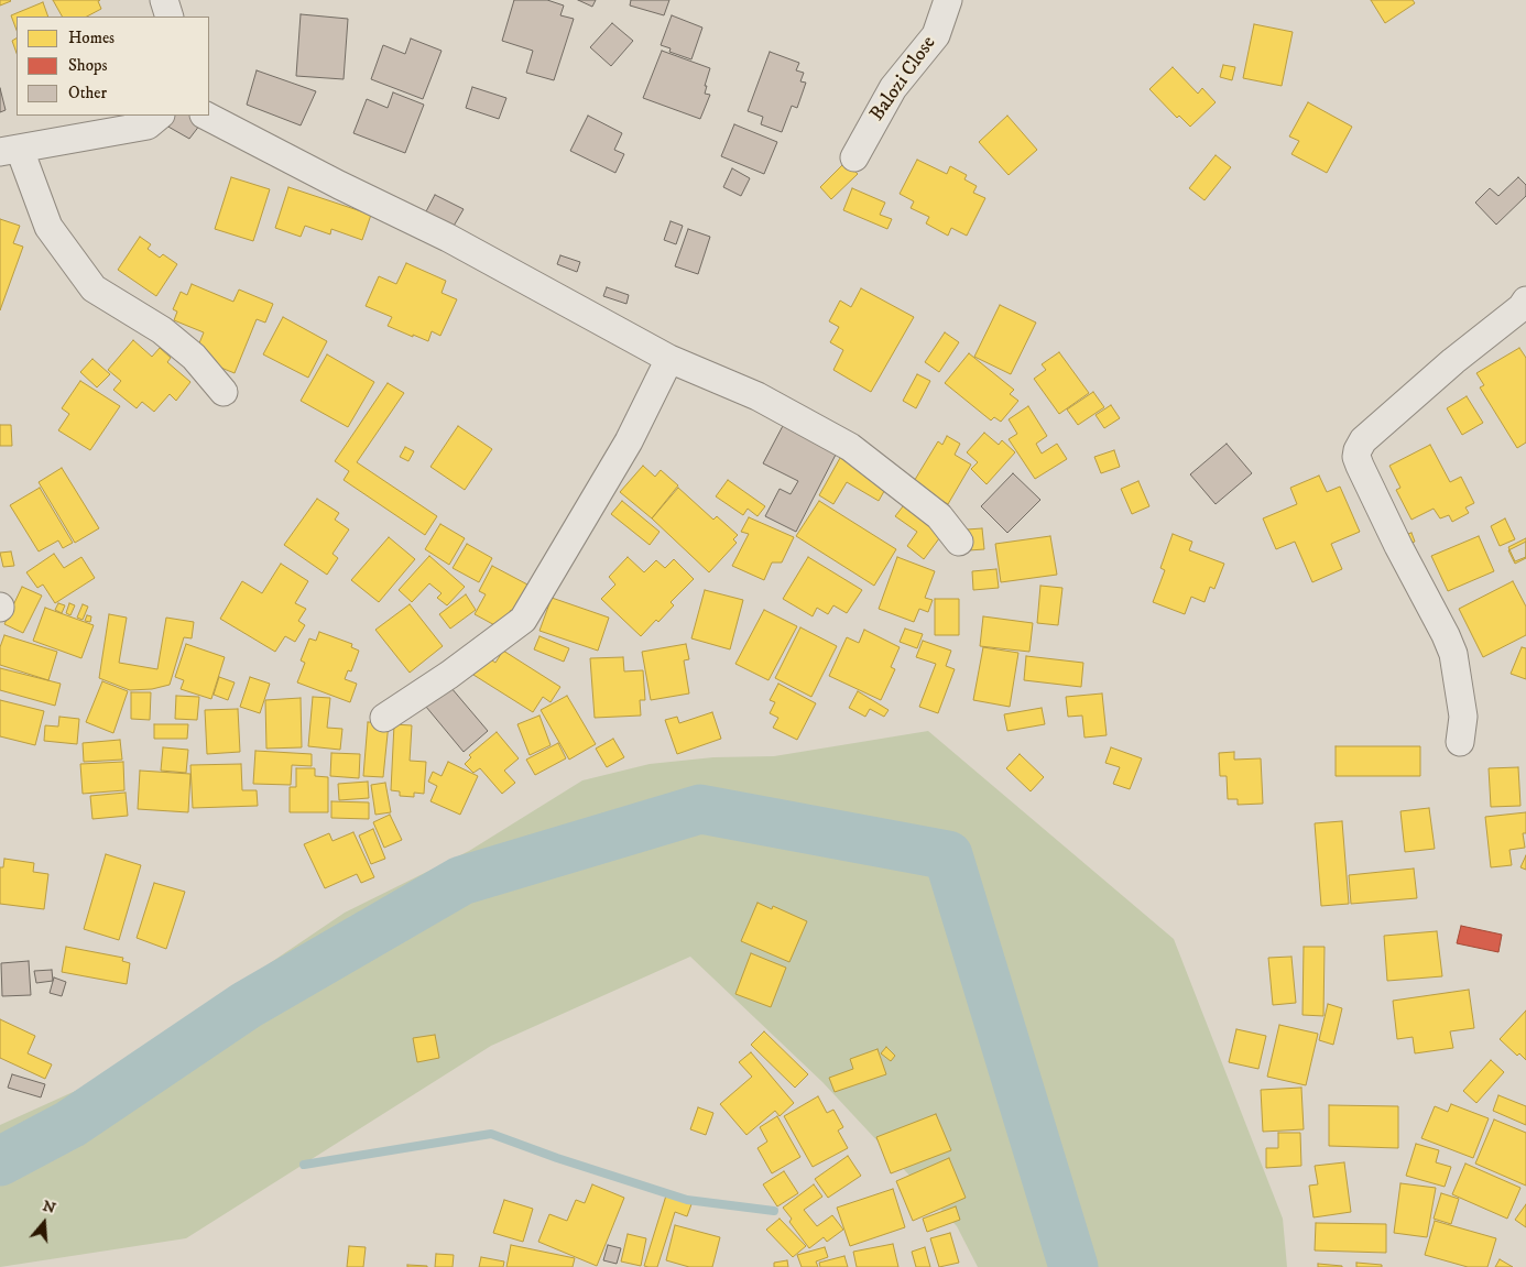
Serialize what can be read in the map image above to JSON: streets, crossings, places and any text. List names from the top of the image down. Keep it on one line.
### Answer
{"streets":{"street":["Balozi Close"]},"legend":["Homes","Shops","Other"],"north":"top"}
